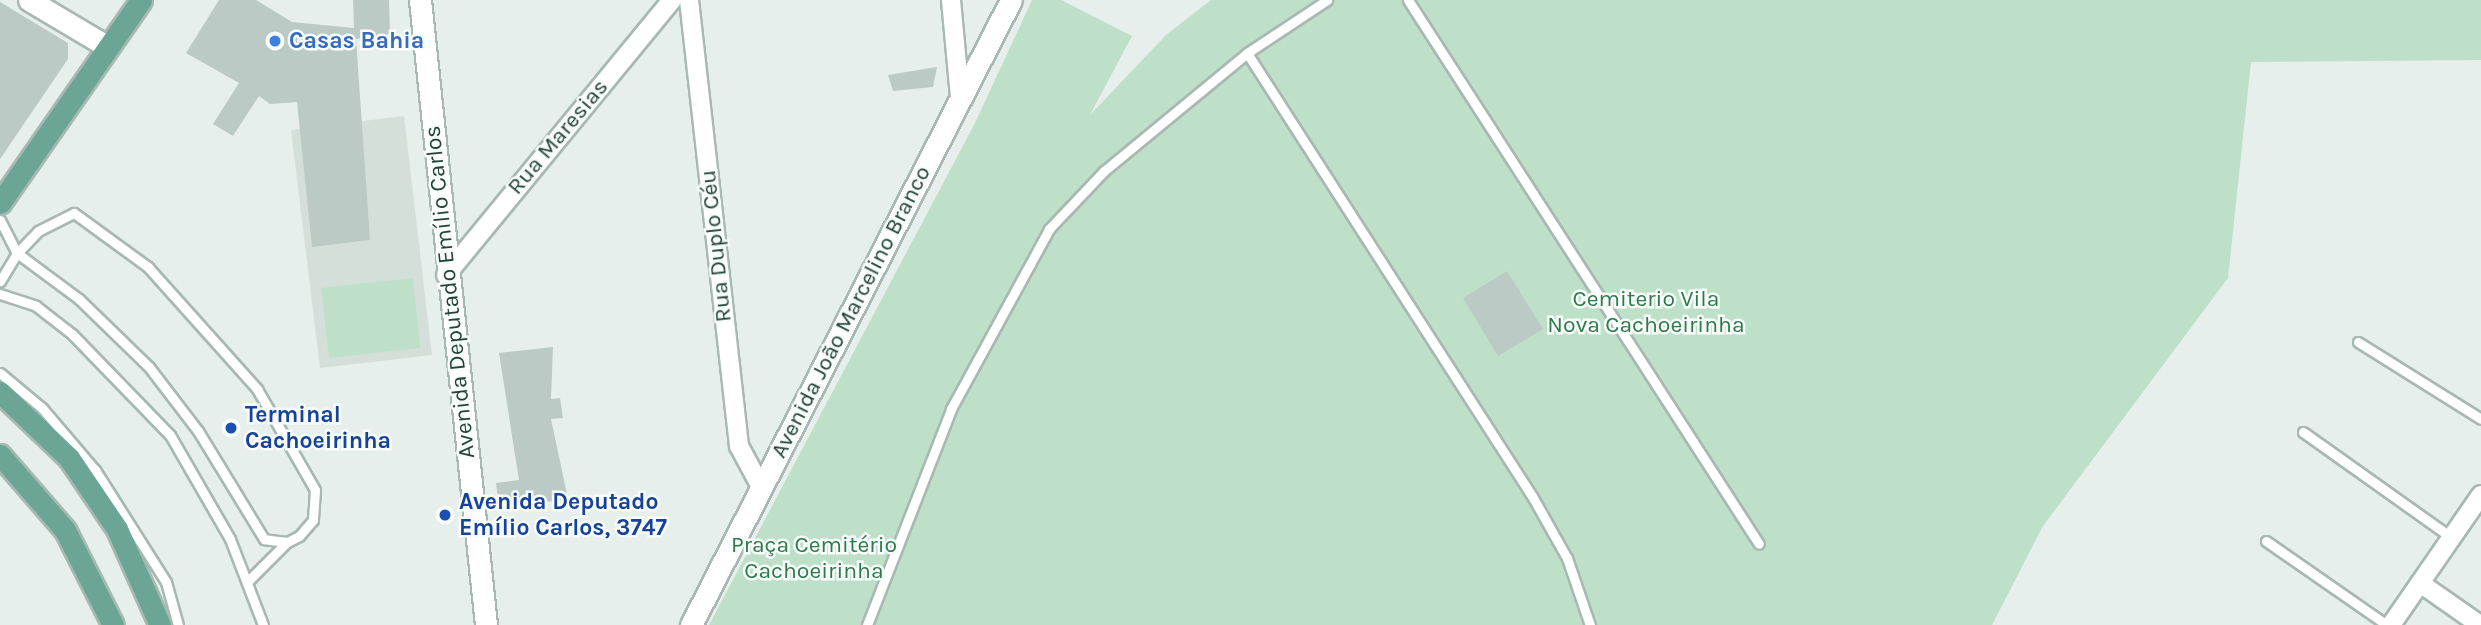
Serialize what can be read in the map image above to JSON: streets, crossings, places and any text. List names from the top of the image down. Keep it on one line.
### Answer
{"streets":{"street":["Rua Maresias","Rua Duplo Céu","Avenida Deputado Emílio Carlos","Avenida João Marcelino Branco"]},"crossings":[["Rua Maresias","Avenida Deputado Emílio Carlos"],["Rua Duplo Céu","Avenida João Marcelino Branco"]],"parks":["Cemiterio Vila Nova Cachoeirinha","Praça Cemitério Cachoeirinha"],"places":["Casas Bahia","Terminal Cachoeirinha","Avenida Deputado Emílio Carlos, 3747"]}
